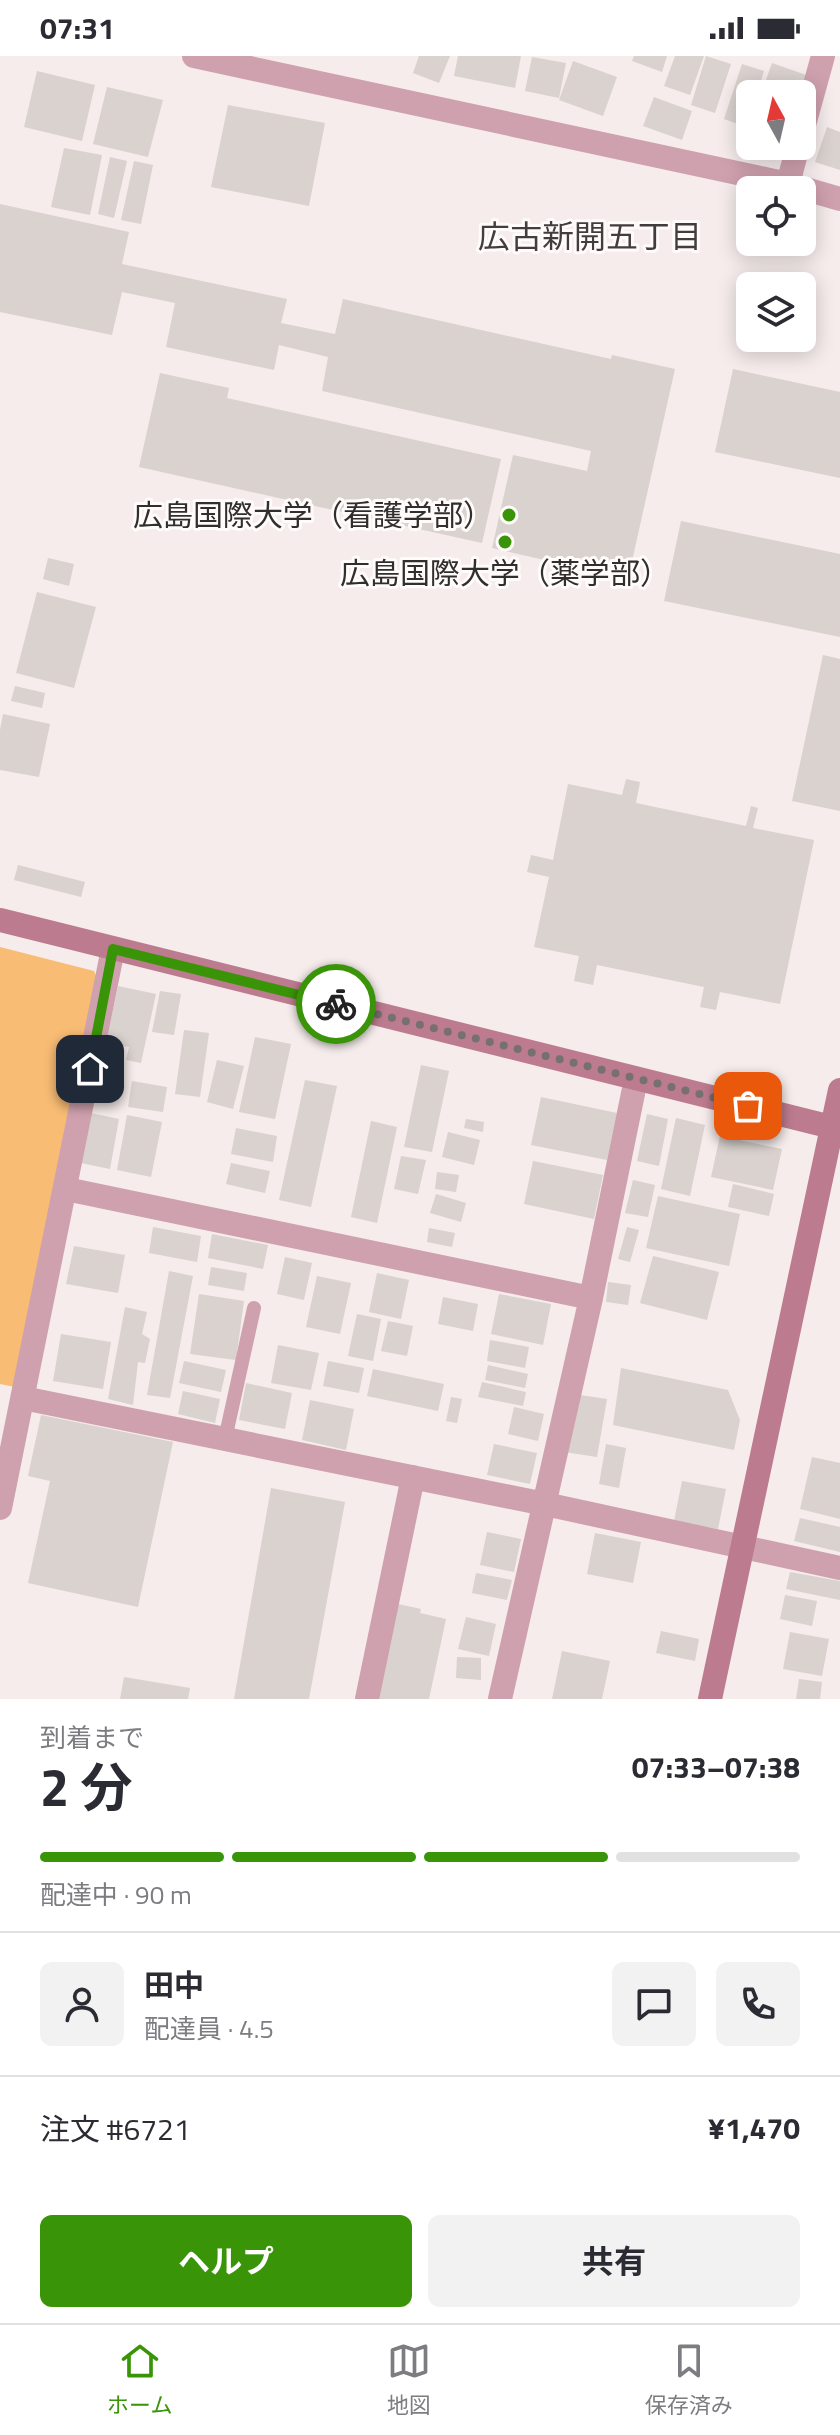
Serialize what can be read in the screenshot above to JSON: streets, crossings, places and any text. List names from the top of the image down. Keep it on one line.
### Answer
{"districts":["広古新開五丁目"],"places":["広島国際大学（看護学部）","広島国際大学（薬学部）"],"north":"top","page":{"status":"07:31","heading":["2 分","到着まで","07:33–07:38"],"panel":["田中","配達員 · 4.5","注文 #6721","¥1,470"],"bar":"配達中 · 90 m","buttons":["ヘルプ","共有"],"tabs":["ホーム","地図","保存済み"]}}
